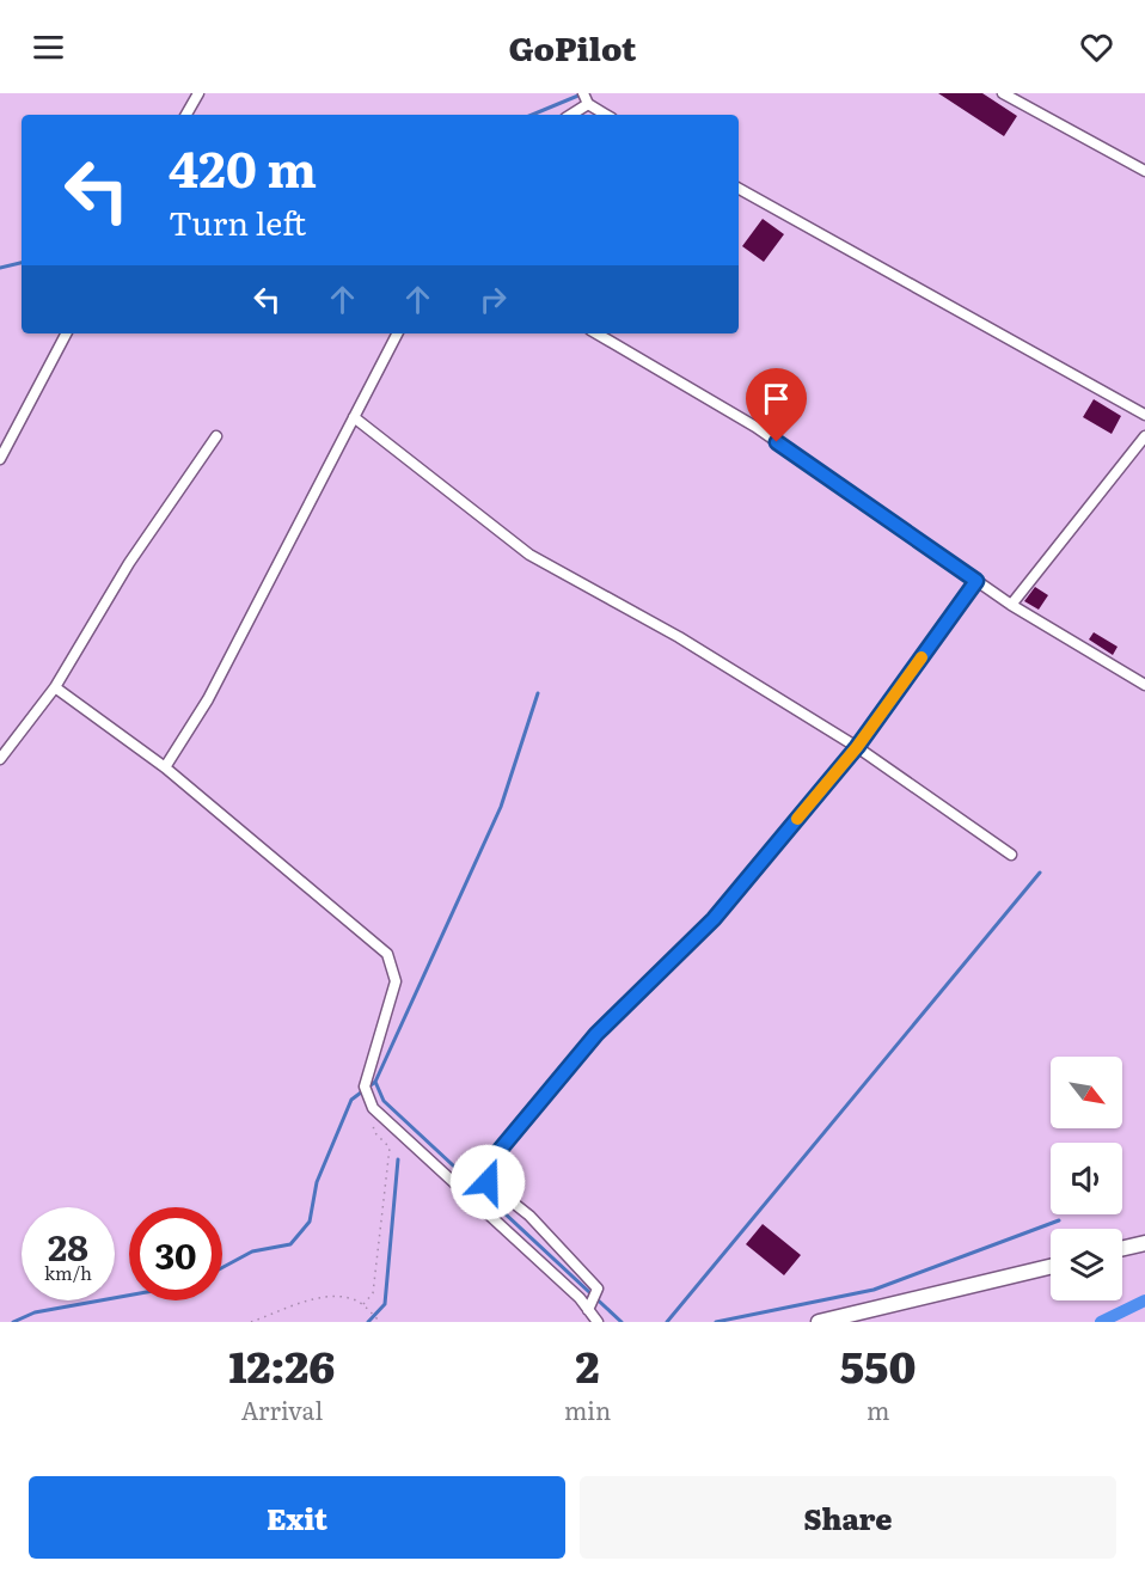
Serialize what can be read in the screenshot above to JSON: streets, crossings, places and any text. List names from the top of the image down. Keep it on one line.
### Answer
{"north":"bottom right","page":{"header":"GoPilot","turn":["420 m","Turn left"],"speed":"28 km/h","limit":"30","eta":["12:26","Arrival","2","min","550","m"],"buttons":["Exit","Share"]}}
